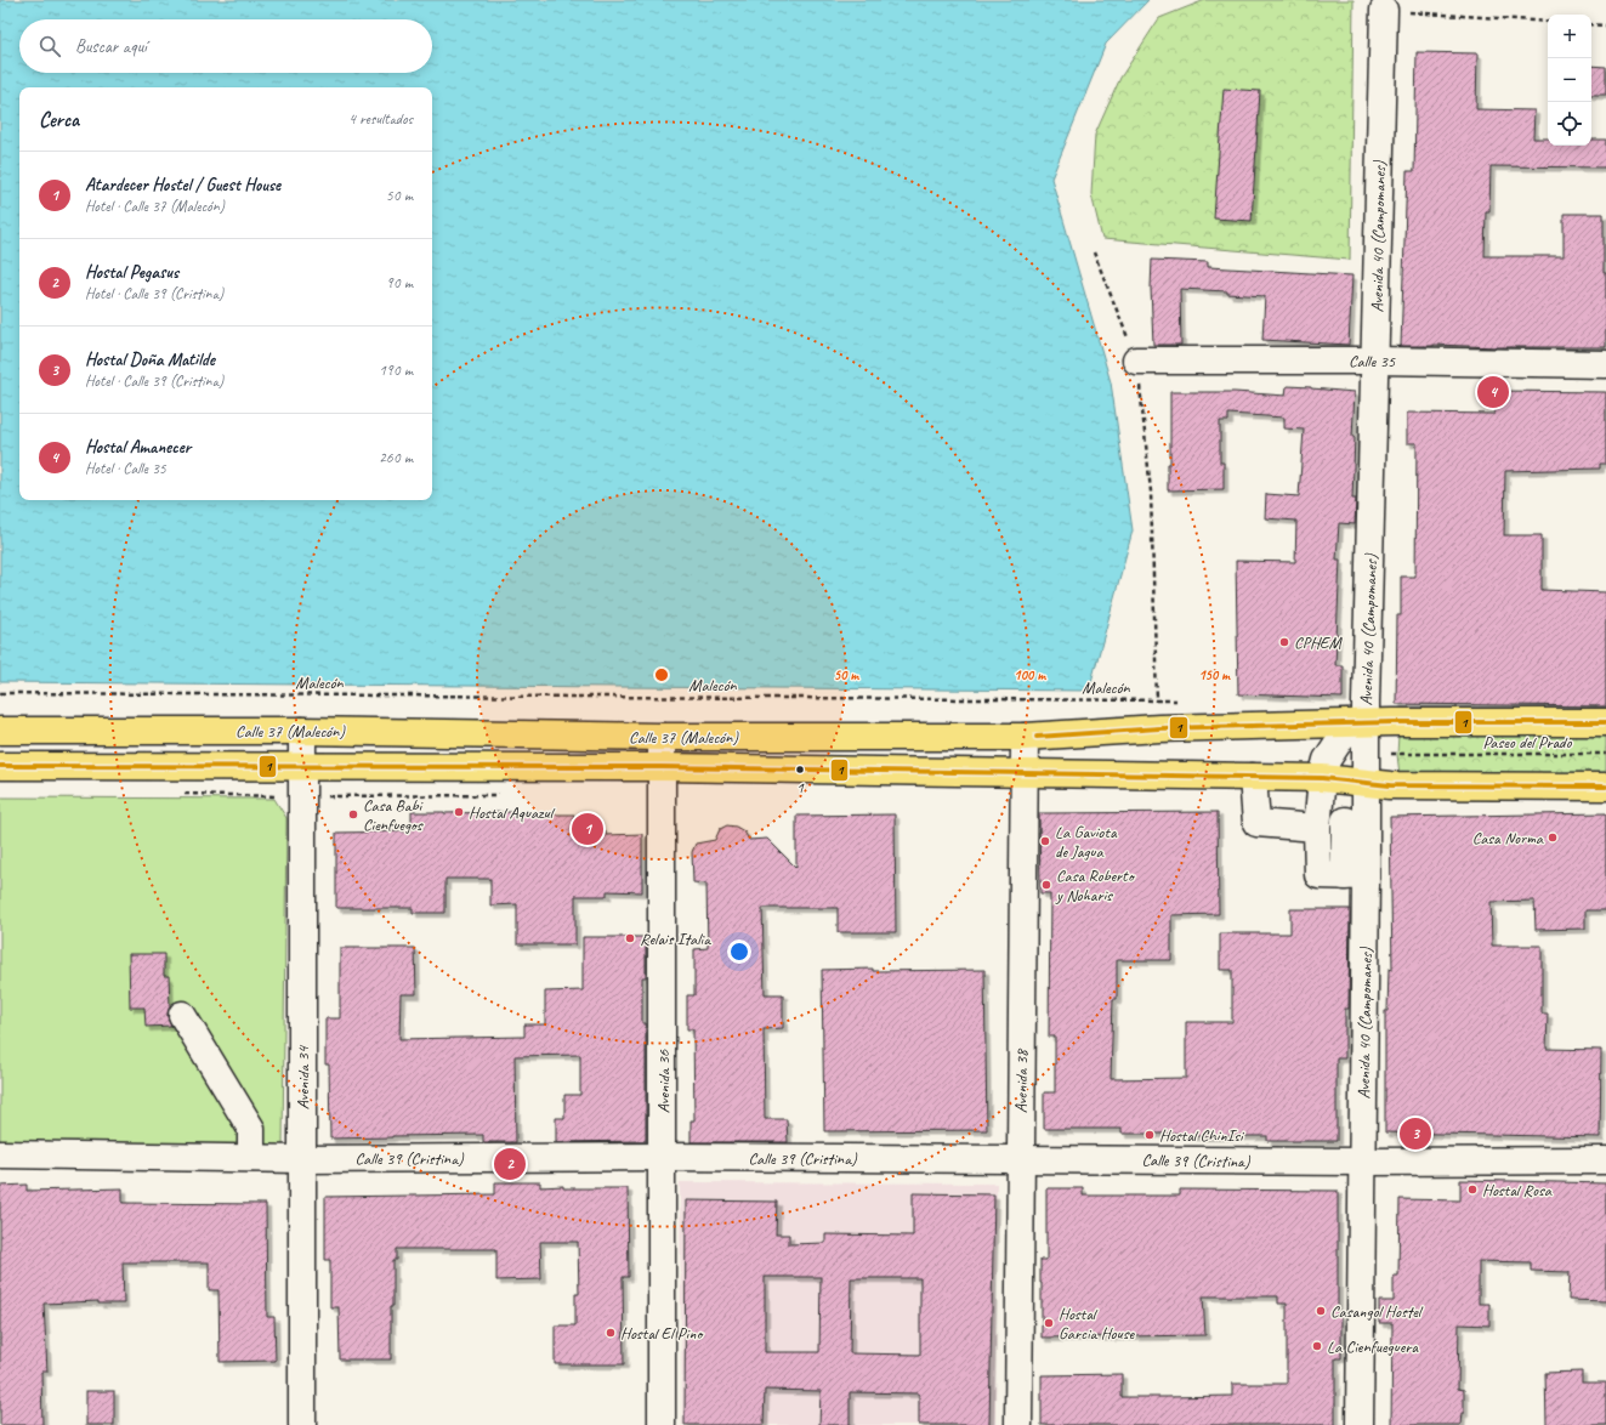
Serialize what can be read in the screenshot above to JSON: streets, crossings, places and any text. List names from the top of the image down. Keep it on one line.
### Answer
{"streets":{"main road":["Calle 37 (Malecón)"],"street":["Avenida 40 (Campomanes)","Calle 35","Avenida 34","Avenida 36","Avenida 38","Calle 39 (Cristina)"],"path":["Malecón","Paseo del Prado"]},"crossings":[["Avenida 40 (Campomanes)","Calle 35"],["Avenida 40 (Campomanes)","Calle 37 (Malecón)"],["Avenida 40 (Campomanes)","Calle 39 (Cristina)"],["Calle 37 (Malecón)","Avenida 34"],["Calle 37 (Malecón)","Avenida 36"],["Calle 37 (Malecón)","Avenida 38"],["Avenida 34","Calle 39 (Cristina)"],["Avenida 36","Calle 39 (Cristina)"],["Avenida 38","Calle 39 (Cristina)"]],"places":["CPHEM","1","Hostal Aquazul","Casa Babi Cienfuegos","Casa Norma","La Gaviota de Jagua","Casa Roberto y Noharis","Relais Italia","Hostal ChinIsi","Hostal Rosa","Casangol Hostel","Hostal Garcia House","Hostal El Pino","La Cienfueguera"],"lines":["transit line 1"],"page":{"map_buttons":["+","−"],"search":"Buscar aquí","heading":["Cerca","4 resultados"],"list":[{"mark":"1","name":"Atardecer Hostel / Guest House","note":"Hotel · Calle 37 (Malecón)","value":"50 m"},{"mark":"2","name":"Hostal Pegasus","note":"Hotel · Calle 39 (Cristina)","value":"90 m"},{"mark":"3","name":"Hostal Doña Matilde","note":"Hotel · Calle 39 (Cristina)","value":"190 m"},{"mark":"4","name":"Hostal Amanecer","note":"Hotel · Calle 35","value":"260 m"}],"pins":["4","1","3","2"]},"rings":["50 m","100 m","150 m"]}
